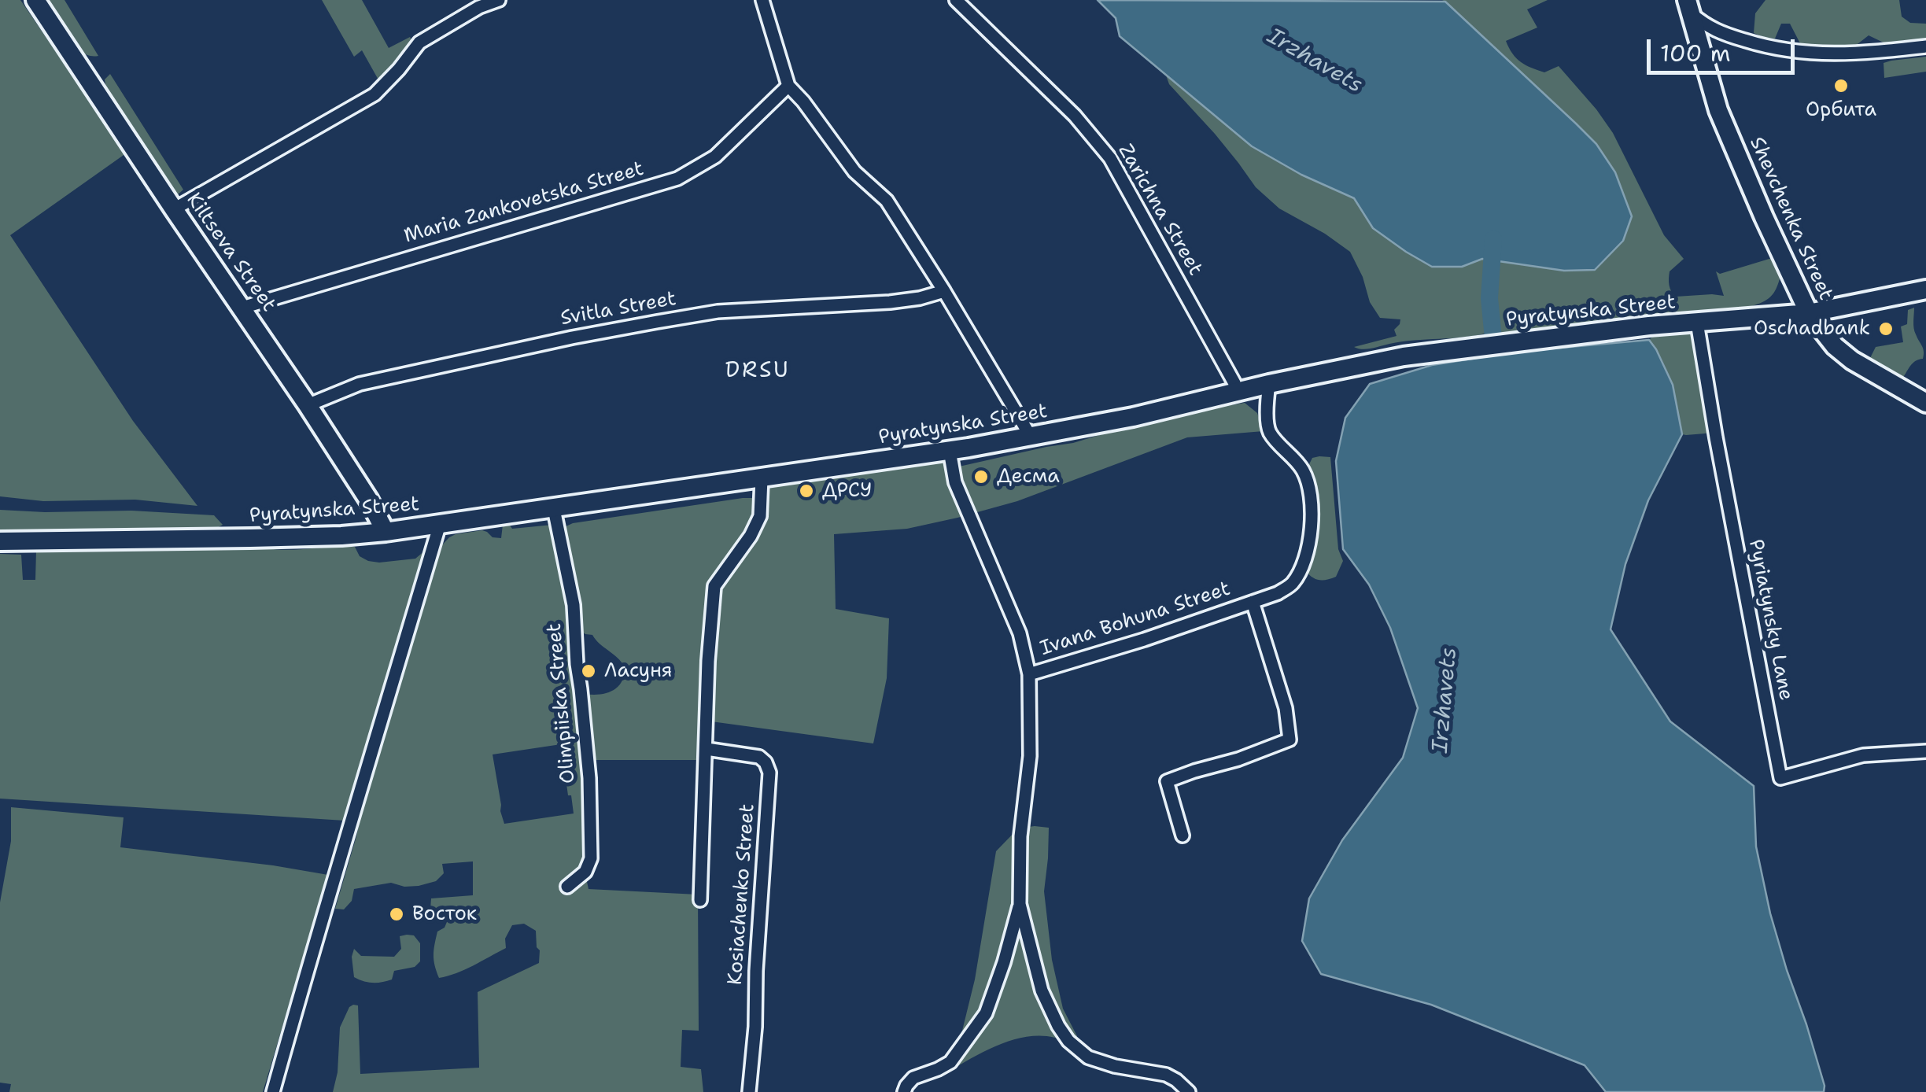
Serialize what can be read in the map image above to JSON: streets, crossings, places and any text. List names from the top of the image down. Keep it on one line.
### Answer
{"streets":{"main road":["Shevchenka Street","Kiltseva Street","Pyratynska Street"],"street":["Maria Zankovetska Street","Zarichna Street","Svitla Street","Ivana Bohuna Street","Pyriatynsky Lane","Olimpiiska Street","Kosiachenko Street"]},"crossings":[["Maria Zankovetska Street","Kiltseva Street"],["Zarichna Street","Pyratynska Street"],["Shevchenka Street","Pyratynska Street"],["Kiltseva Street","Svitla Street"],["Kiltseva Street","Pyratynska Street"],["Pyratynska Street","Ivana Bohuna Street"],["Pyratynska Street","Pyriatynsky Lane"],["Pyratynska Street","Olimpiiska Street"]],"districts":["DRSU"],"water":["Irzhavets"],"places":["Орбита","Oschadbank","Десма","ДРСУ","Ласуня","Восток"],"scale_bar":"100 m"}
